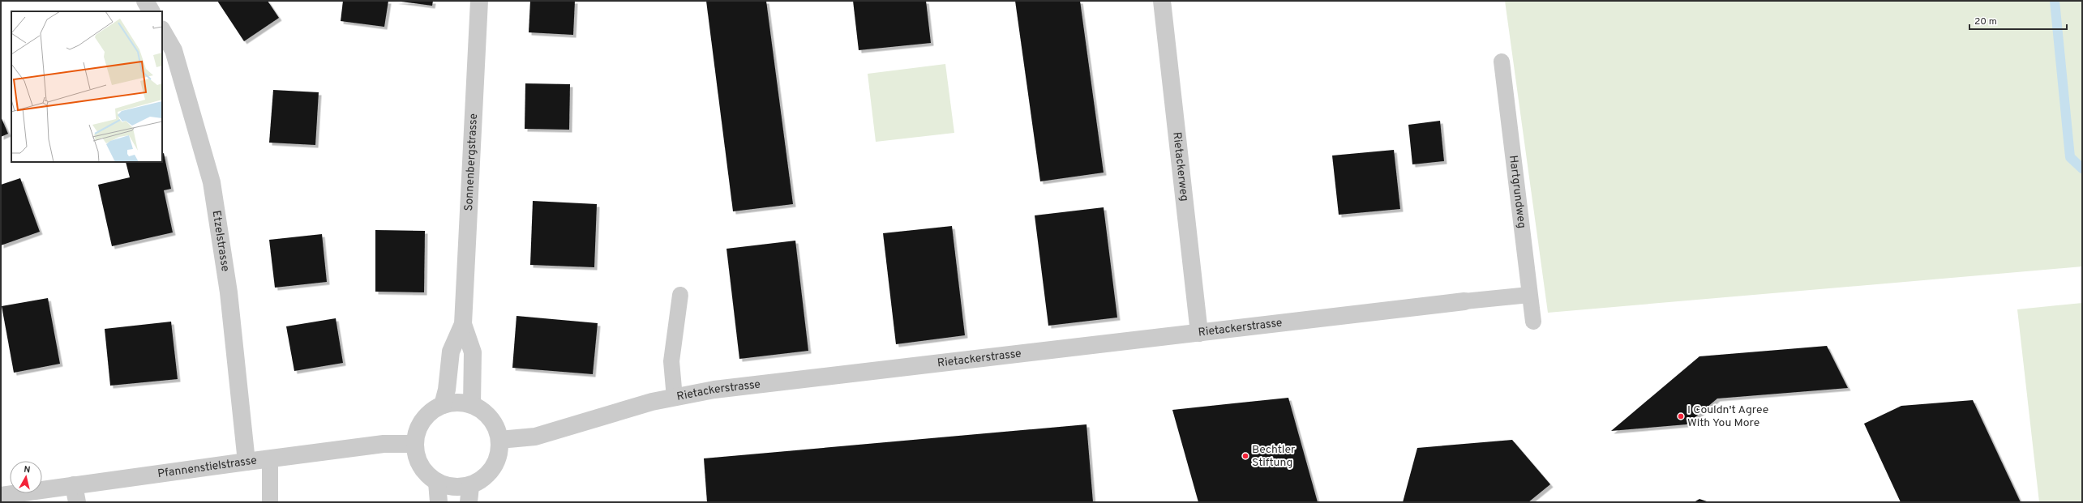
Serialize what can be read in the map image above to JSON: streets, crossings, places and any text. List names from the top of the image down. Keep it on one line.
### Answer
{"streets":{"street":["Sonnenbergstrasse","Rietackerweg","Etzelstrasse","Rietackerstrasse","Pfannenstielstrasse"],"lane":["Hartgrundweg"]},"crossings":[["Sonnenbergstrasse","Rietackerstrasse"],["Sonnenbergstrasse","Pfannenstielstrasse"],["Rietackerweg","Rietackerstrasse"],["Etzelstrasse","Pfannenstielstrasse"],["Rietackerstrasse","Pfannenstielstrasse"]],"places":["I Couldn't Agree With You More","Bechtler Stiftung"],"scale_bar":"20 m","north":"top"}
